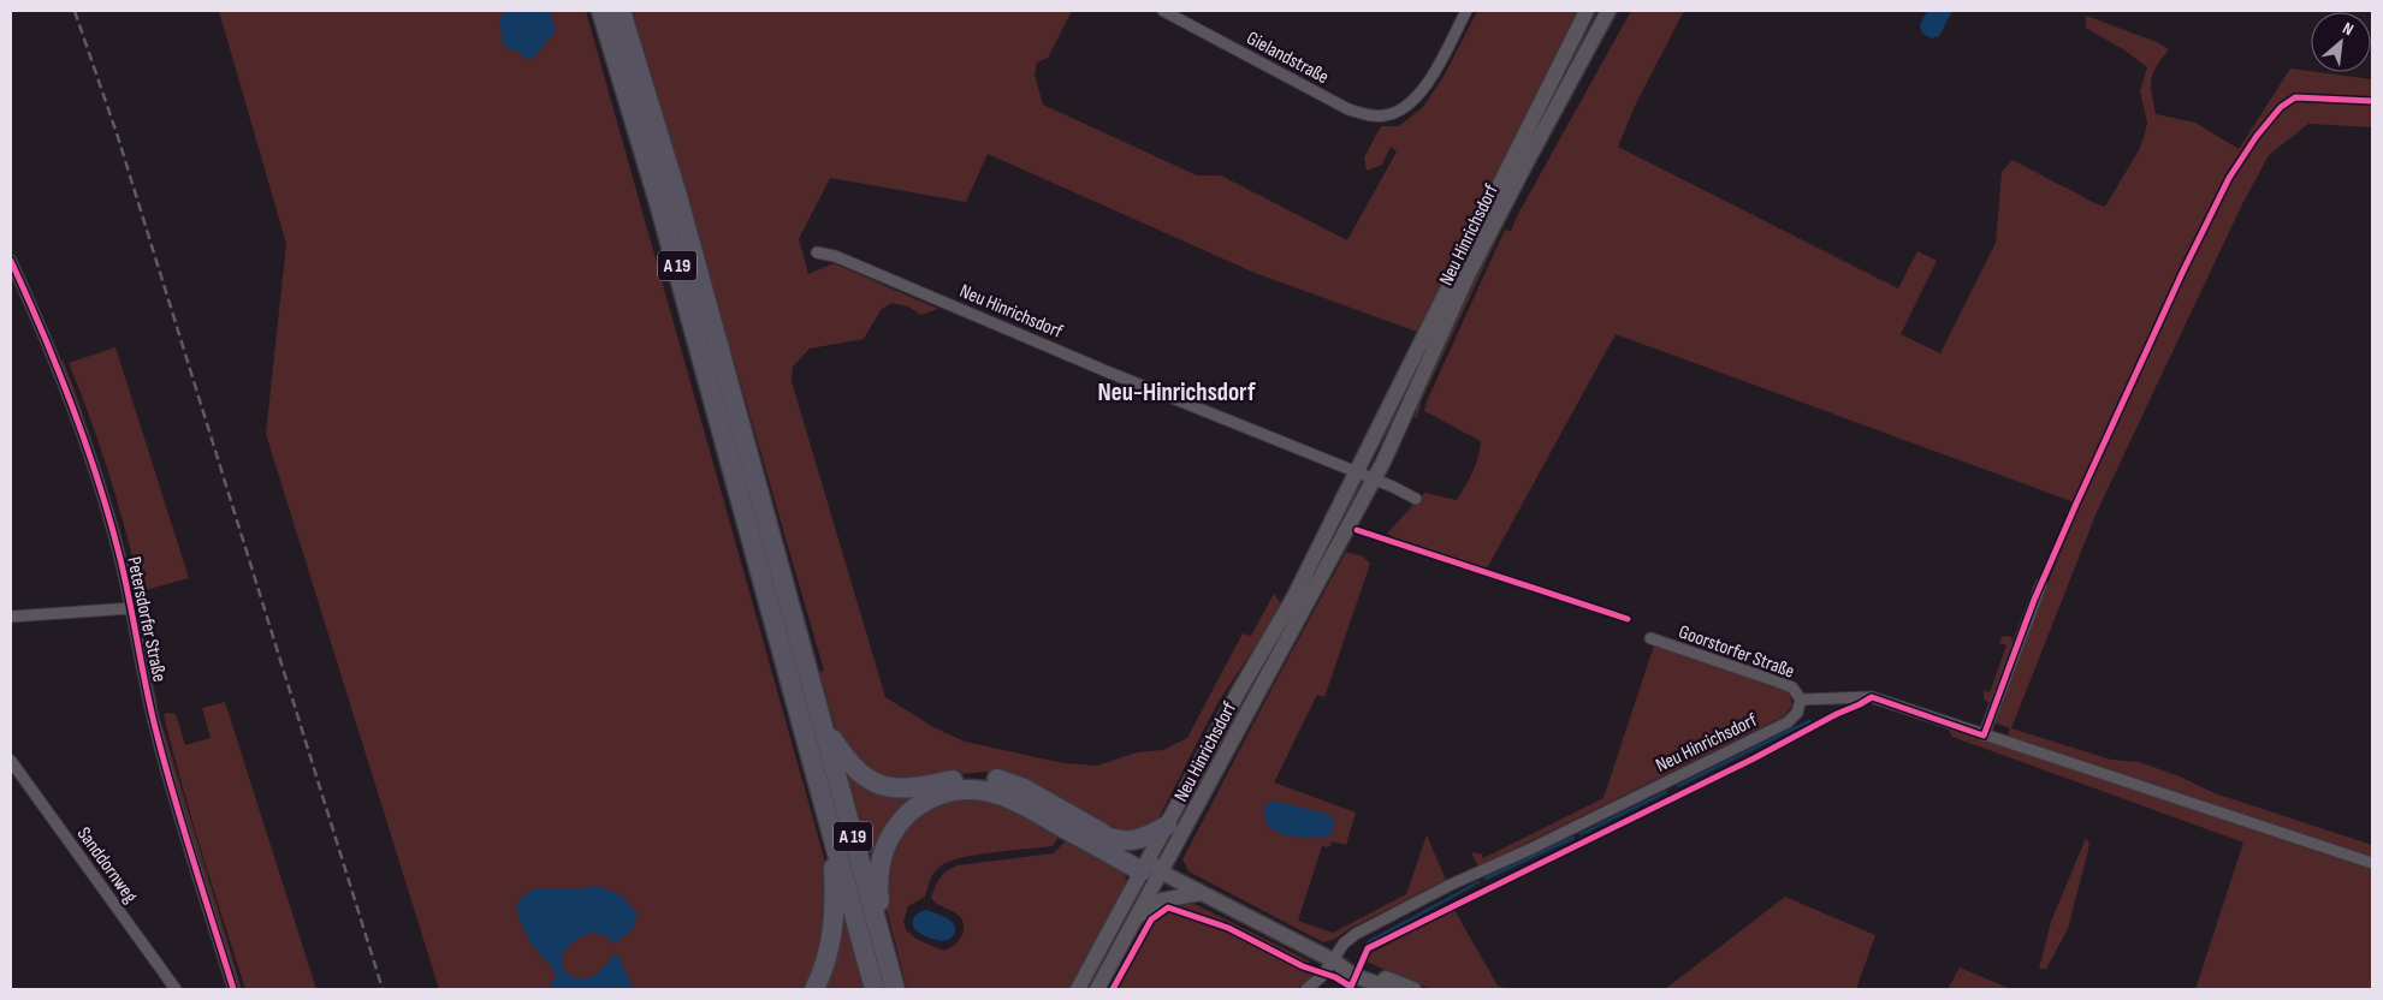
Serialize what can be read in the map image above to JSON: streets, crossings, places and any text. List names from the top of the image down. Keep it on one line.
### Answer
{"streets":{"highway":["A 19"],"main road":["Neu Hinrichsdorf"],"street":["Gielandstraße","Petersdorfer Straße","Goorstorfer Straße","Sanddornweg"]},"crossings":[["Neu Hinrichsdorf","Goorstorfer Straße"]],"districts":["Neu-Hinrichsdorf"],"north":"top right"}
